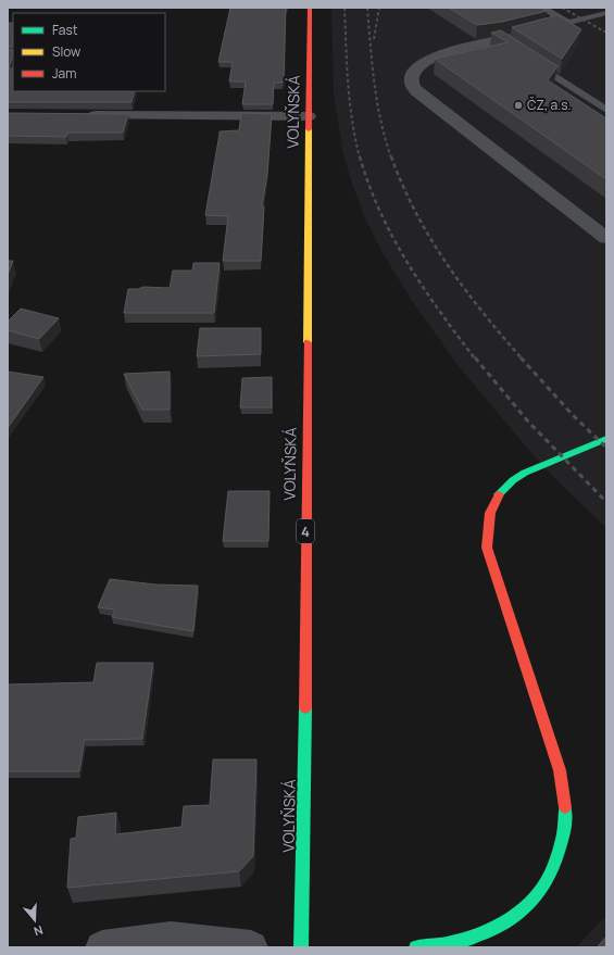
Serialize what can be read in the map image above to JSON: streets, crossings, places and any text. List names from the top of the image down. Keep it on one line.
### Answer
{"streets":{"main road":["VOLYŇSKÁ","4"]},"places":["ČZ, a.s."],"legend":["Fast","Slow","Jam"],"north":"bottom"}
